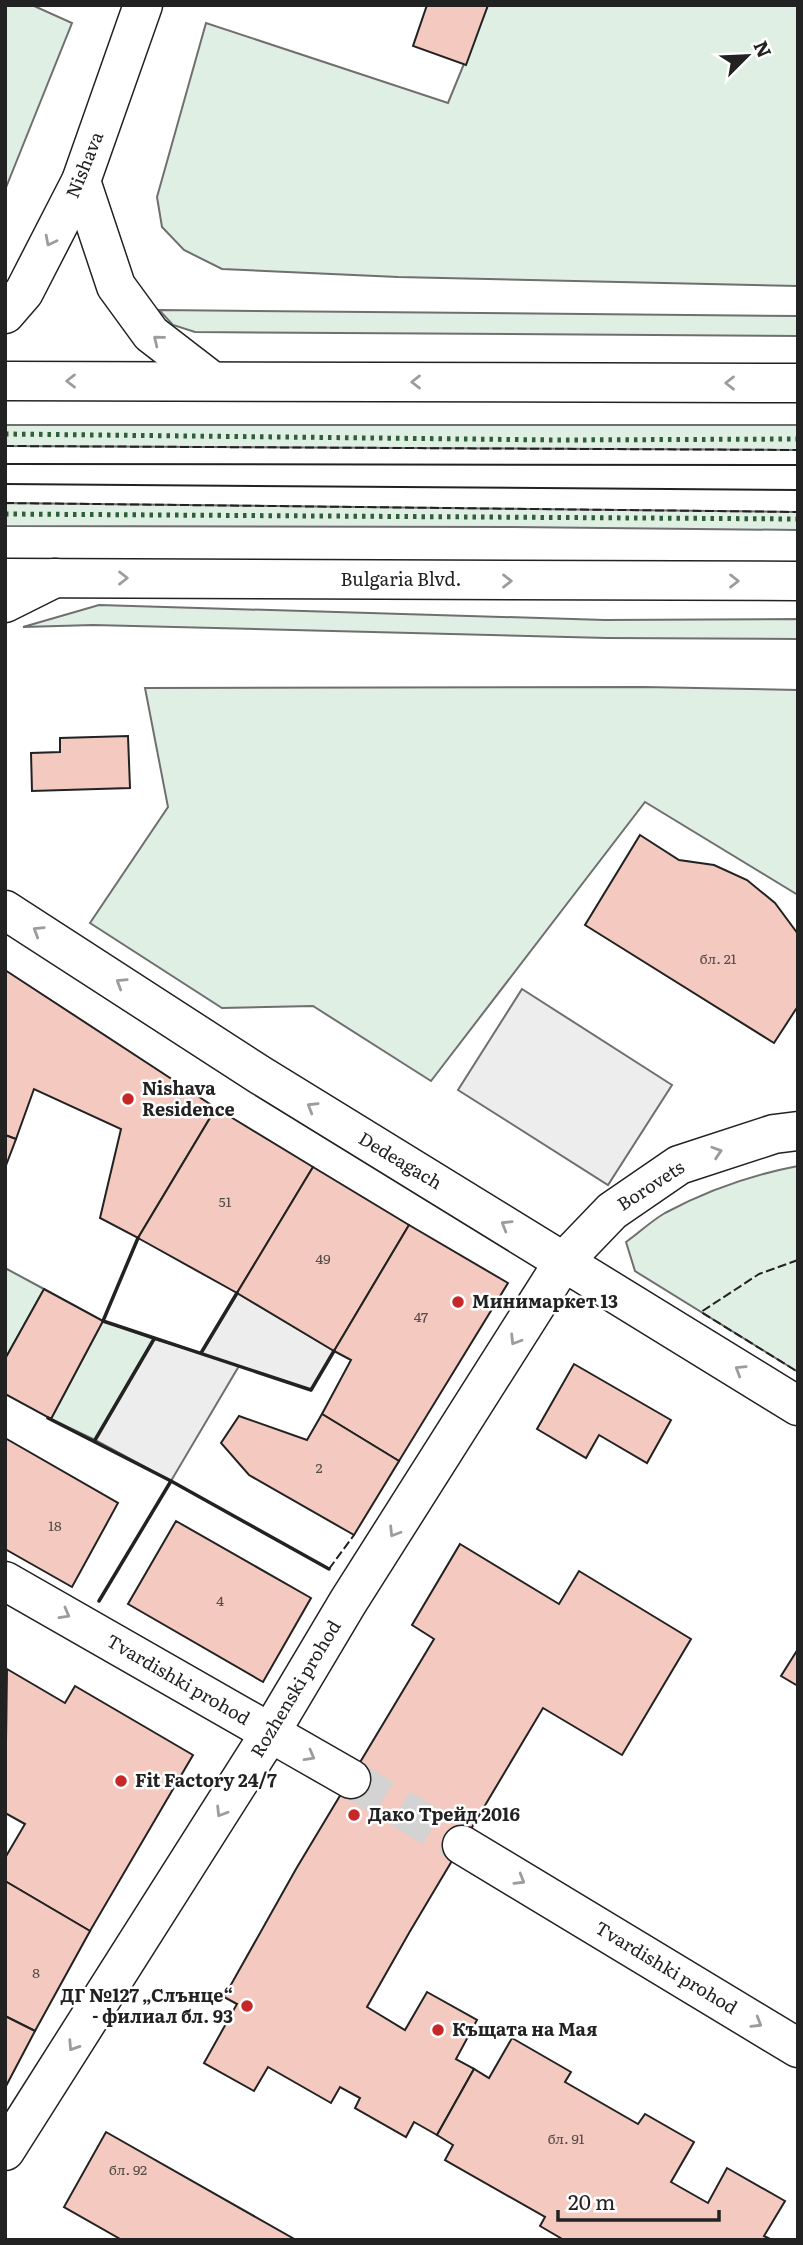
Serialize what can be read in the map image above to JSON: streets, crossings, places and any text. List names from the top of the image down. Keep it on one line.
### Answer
{"streets":{"street":["Nishava","Bulgaria Blvd.","Dedeagach","Borovets","Tvardishki prohod","Rozhenski prohod"]},"crossings":[["Dedeagach","Borovets"],["Dedeagach","Rozhenski prohod"],["Borovets","Rozhenski prohod"],["Tvardishki prohod","Rozhenski prohod"]],"one_way":["Nishava","Dedeagach","Borovets","Tvardishki prohod","Rozhenski prohod"],"places":["Nishava Residence","Минимаркет 13","Fit Factory 24/7","Дако Трейд 2016","ДГ №127 „Слънце“ - филиал бл. 93","Къщата на Мая"],"house_numbers":["бл. 21","51","49","47","2","18","4","8","бл. 91","бл. 92"],"scale_bar":"20 m","north":"top right"}
